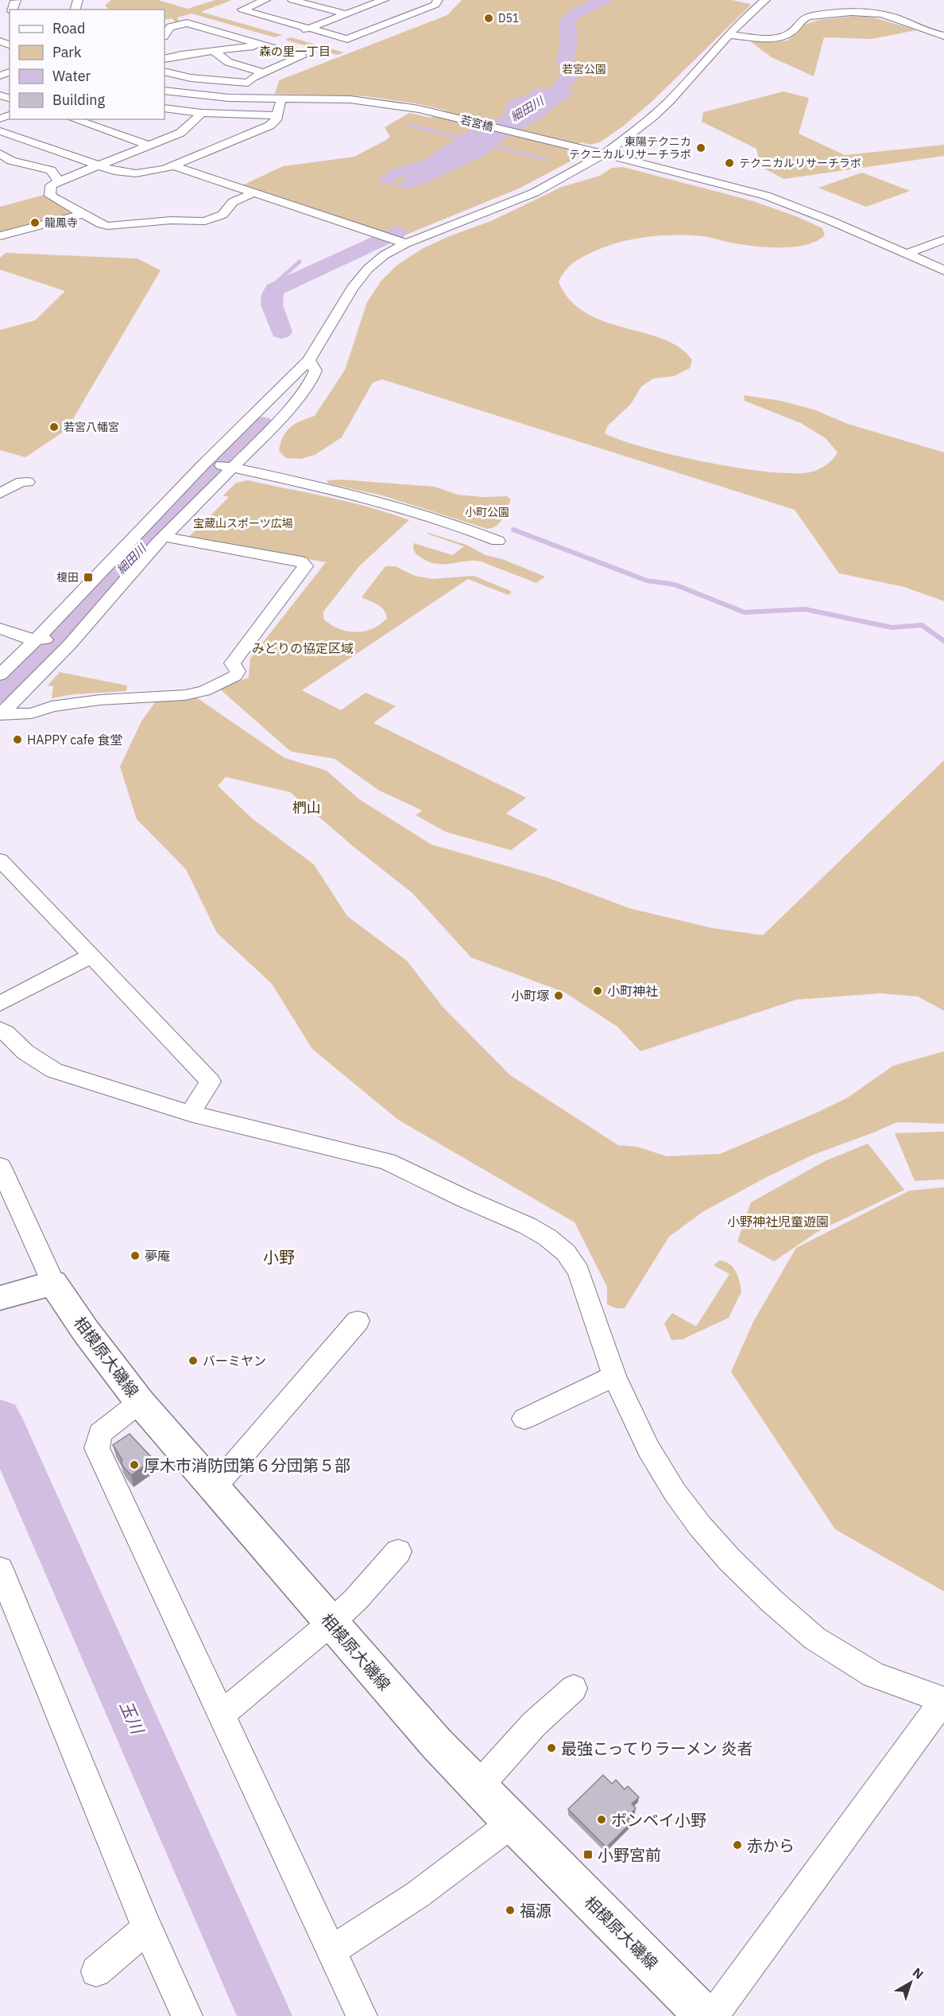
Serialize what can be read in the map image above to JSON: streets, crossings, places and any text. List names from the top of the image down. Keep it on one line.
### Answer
{"streets":{"main road":["相模原大磯線"],"street":["若宮橋"]},"districts":["森の里一丁目","椚山","小野"],"water":["細田川","玉川"],"parks":["若宮公園","小町公園","宝蔵山スポーツ広場","みどりの協定区域","小野神社児童遊園"],"places":{"other":["D51","東陽テクニカ テクニカルリサーチラボ","テクニカルリサーチラボ","龍鳳寺","若宮八幡宮","HAPPY cafe 食堂","小町神社","小町塚","夢庵","バーミヤン","厚木市消防団第６分団第５部","最強こってりラーメン 炎者","ボンベイ小野","赤から","福源"],"transit":["榎田","小野宮前"]},"legend":["Road","Park","Water","Building"],"north":"top right"}
